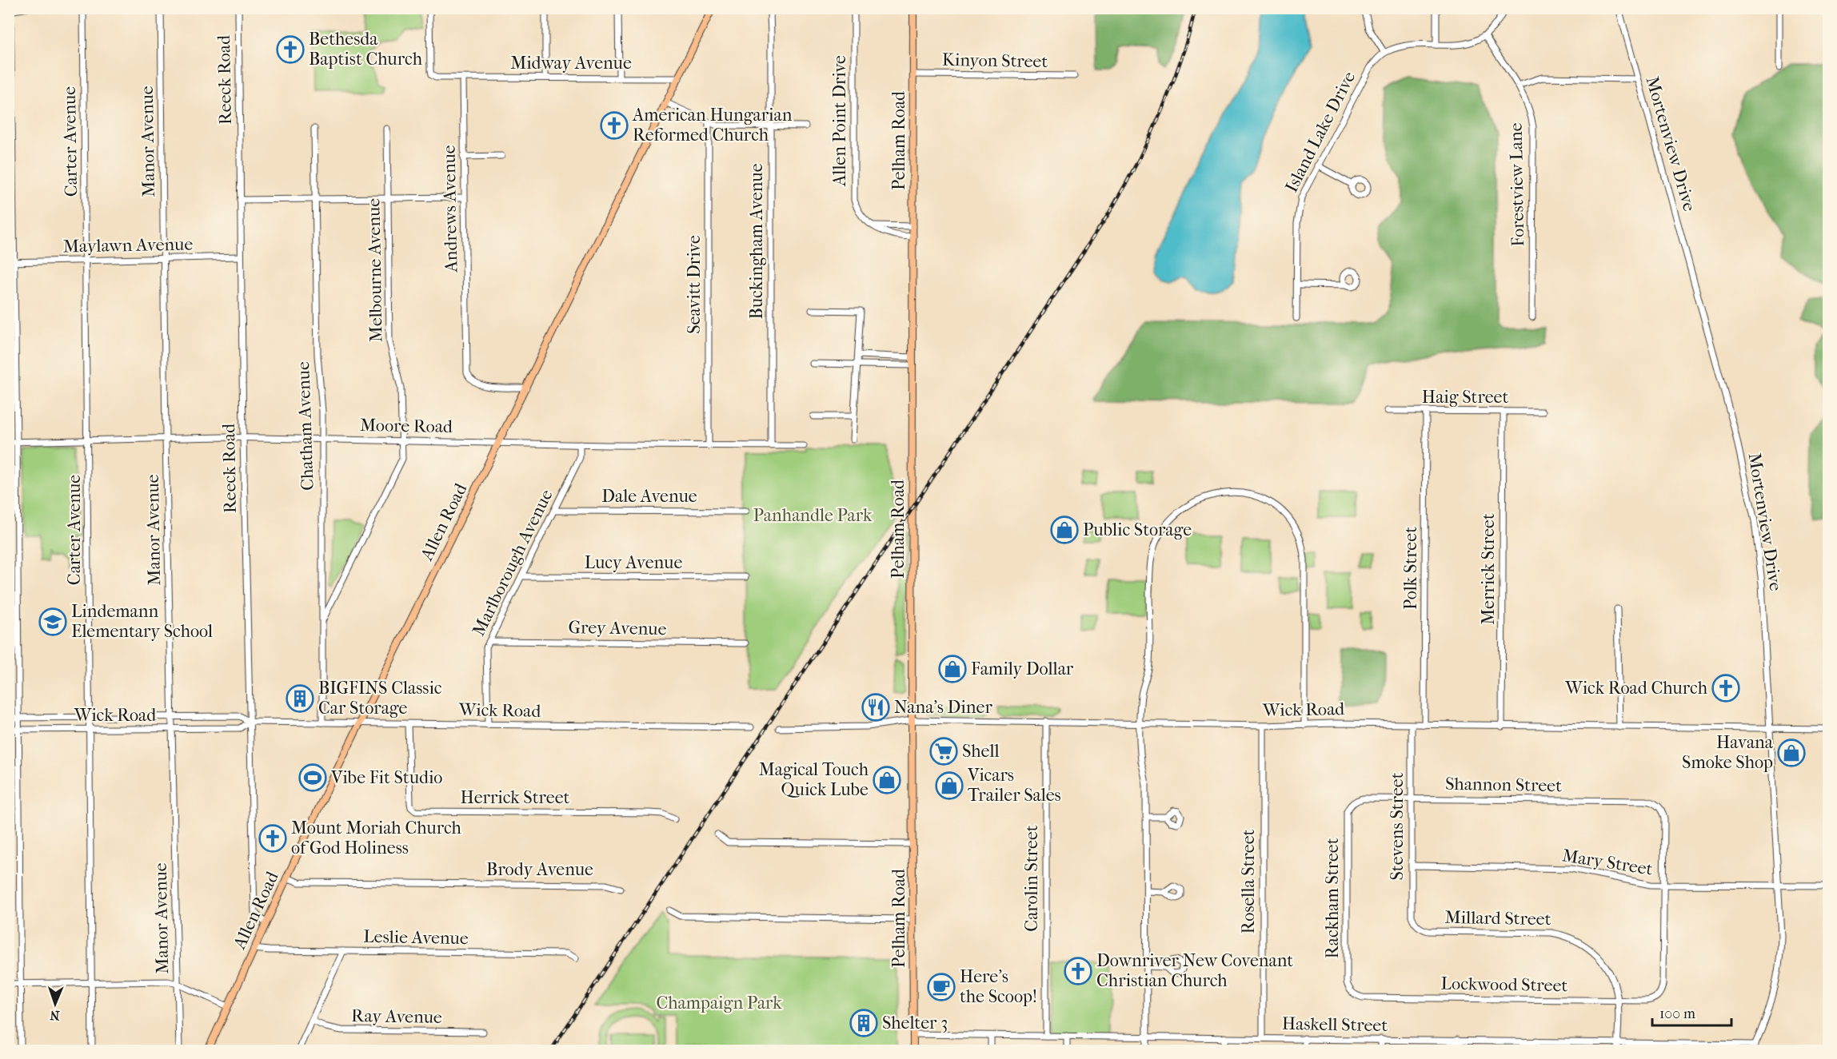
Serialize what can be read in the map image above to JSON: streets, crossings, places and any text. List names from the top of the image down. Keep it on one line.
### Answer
{"streets":{"main road":["Pelham Road","Allen Road"],"street":["Kinyon Street","Midway Avenue","Reeck Road","Allen Point Drive","Island Lake Drive","Carter Avenue","Manor Avenue","Mortenview Drive","Forestview Lane","Andrews Avenue","Buckingham Avenue","Maylawn Avenue","Melbourne Avenue","Seavitt Drive","Haig Street","Chatham Avenue","Moore Road","Dale Avenue","Marlborough Avenue","Lucy Avenue","Polk Street","Merrick Street","Grey Avenue","Wick Road","Shannon Street","Herrick Street","Stevens Street","Mary Street","Brody Avenue","Carolin Street","Rosella Street","Rackham Street","Millard Street","Leslie Avenue","Lockwood Street","Ray Avenue","Haskell Street"]},"crossings":[["Kinyon Street","Pelham Road"],["Midway Avenue","Andrews Avenue"],["Midway Avenue","Allen Road"],["Reeck Road","Maylawn Avenue"],["Reeck Road","Moore Road"],["Reeck Road","Allen Road"],["Reeck Road","Wick Road"],["Allen Point Drive","Pelham Road"],["Island Lake Drive","Forestview Lane"],["Pelham Road","Wick Road"],["Pelham Road","Haskell Street"],["Carter Avenue","Maylawn Avenue"],["Carter Avenue","Moore Road"],["Carter Avenue","Wick Road"],["Manor Avenue","Maylawn Avenue"],["Manor Avenue","Moore Road"],["Manor Avenue","Wick Road"],["Mortenview Drive","Wick Road"],["Mortenview Drive","Mary Street"],["Mortenview Drive","Haskell Street"],["Andrews Avenue","Allen Road"],["Buckingham Avenue","Moore Road"],["Melbourne Avenue","Chatham Avenue"],["Melbourne Avenue","Moore Road"],["Seavitt Drive","Moore Road"],["Haig Street","Polk Street"],["Haig Street","Merrick Street"],["Chatham Avenue","Moore Road"],["Chatham Avenue","Wick Road"],["Moore Road","Allen Road"],["Moore Road","Marlborough Avenue"],["Dale Avenue","Marlborough Avenue"],["Allen Road","Wick Road"],["Allen Road","Brody Avenue"],["Allen Road","Leslie Avenue"],["Marlborough Avenue","Lucy Avenue"],["Marlborough Avenue","Grey Avenue"],["Marlborough Avenue","Wick Road"],["Polk Street","Wick Road"],["Merrick Street","Wick Road"],["Wick Road","Herrick Street"],["Wick Road","Stevens Street"],["Wick Road","Carolin Street"],["Wick Road","Rosella Street"],["Shannon Street","Stevens Street"],["Shannon Street","Mary Street"],["Shannon Street","Rackham Street"],["Shannon Street","Lockwood Street"],["Stevens Street","Mary Street"],["Stevens Street","Millard Street"],["Mary Street","Lockwood Street"],["Carolin Street","Haskell Street"],["Rosella Street","Haskell Street"],["Rackham Street","Lockwood Street"],["Millard Street","Lockwood Street"],["Millard Street","Haskell Street"]],"parks":["Panhandle Park","Champaign Park"],"places":{"church":["Bethesda Baptist Church","American Hungarian Reformed Church","Wick Road Church","Mount Moriah Church of God Holiness","Downriver New Covenant Christian Church"],"shop":["Public Storage","Family Dollar","Havana Smoke Shop","Magical Touch Quick Lube","Vicars Trailer Sales"],"school or university":["Lindemann Elementary School"],"building":["BIGFINS Classic Car Storage","Shelter 3"],"restaurant":["Nana's Diner"],"supermarket":["Shell"],"sports":["Vibe Fit Studio"],"cafe":["Here's the Scoop!"]},"scale_bar":"100 m","north":"bottom"}
